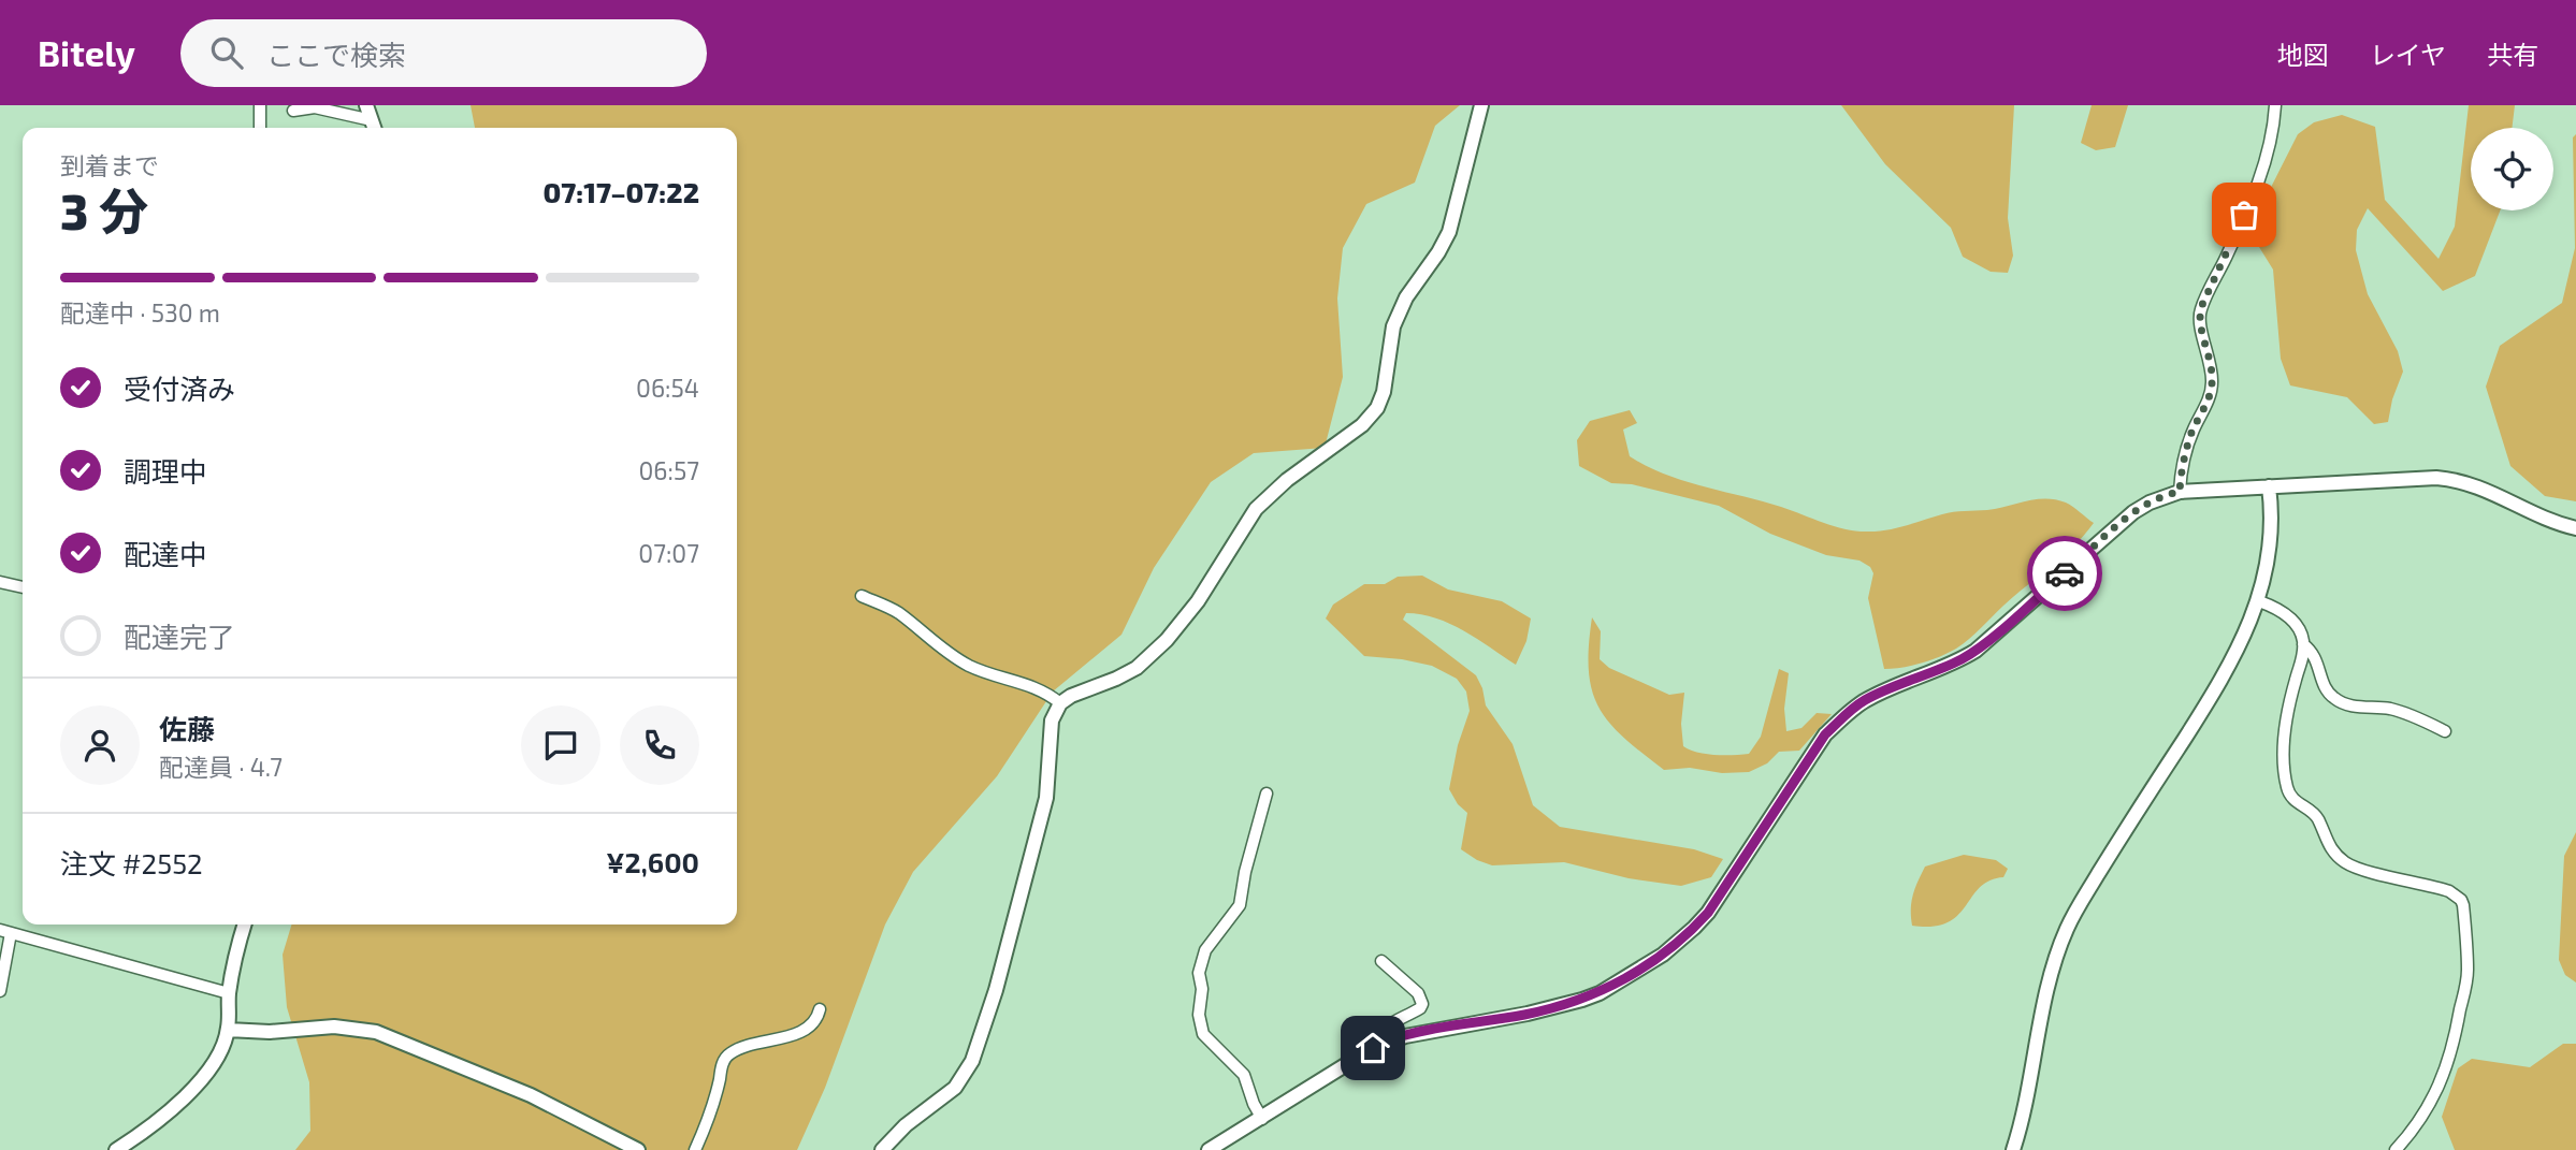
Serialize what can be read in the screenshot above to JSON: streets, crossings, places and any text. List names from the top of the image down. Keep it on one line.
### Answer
{"page":{"header":"Bitely","search":"ここで検索","nav":["地図","レイヤ","共有"],"heading":["3 分","到着まで","07:17–07:22"],"panel":["佐藤","配達員 · 4.7","注文 #2552","¥2,600"],"bar":"配達中 · 530 m","list":[["受付済み","06:54"],["調理中","06:57"],["配達中","07:07"],"配達完了"]}}
